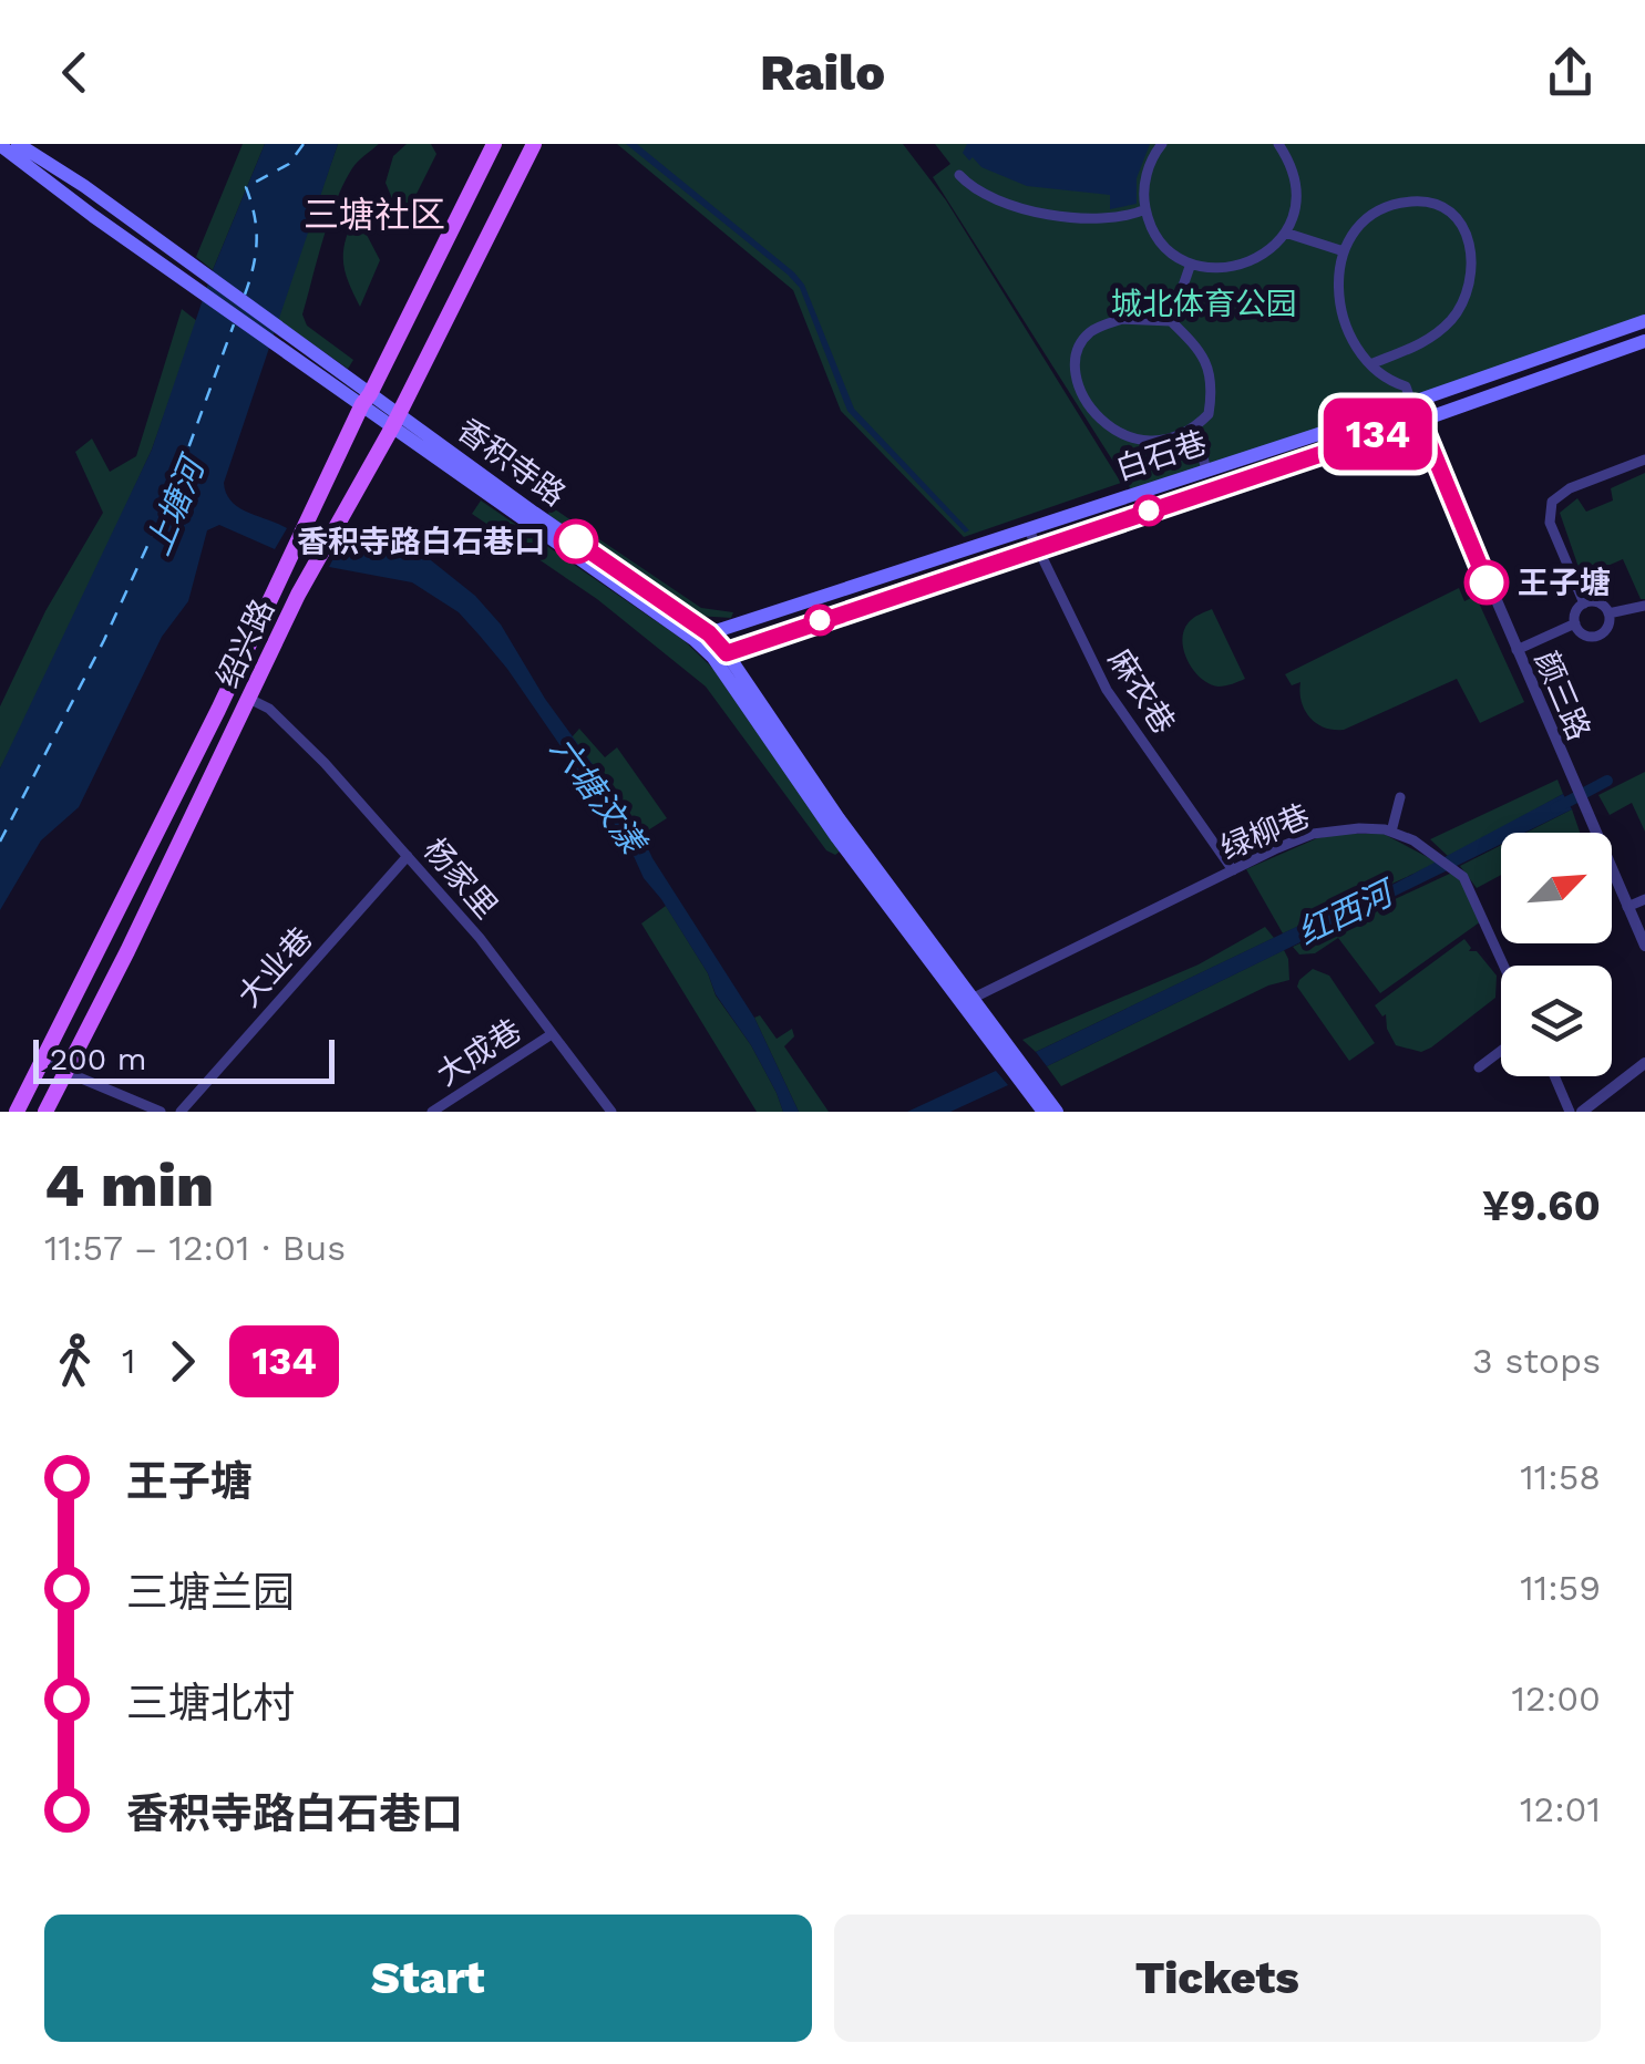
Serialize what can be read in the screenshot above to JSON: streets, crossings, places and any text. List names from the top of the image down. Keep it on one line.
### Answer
{"streets":{"main road":["白石巷","香积寺路","绍兴路"],"street":["麻衣巷","颜三路","绿柳巷","杨家里","大业巷","大成巷"]},"crossings":[["白石巷","香积寺路"],["白石巷","麻衣巷"],["白石巷","颜三路"],["香积寺路","绍兴路"],["香积寺路","绿柳巷"],["绍兴路","杨家里"],["麻衣巷","绿柳巷"],["杨家里","大业巷"],["杨家里","大成巷"]],"districts":["三塘社区"],"water":["上塘河","六塘汶漾","红西河"],"parks":["城北体育公园"],"places":["香积寺路白石巷口","王子塘"],"lines":["bus line 134"],"scale_bar":"200 m","north":"top right","page":{"header":"Railo","on_map":"134","scale":"200 m","heading":["4 min","11:57 – 12:01 · Bus","¥9.60"],"legs":["1","134","3 stops"],"list":[{"name":"王子塘","value":"11:58"},{"name":"三塘兰园","value":"11:59"},{"name":"三塘北村","value":"12:00"},{"name":"香积寺路白石巷口","value":"12:01"}],"buttons":["Start","Tickets"]}}
